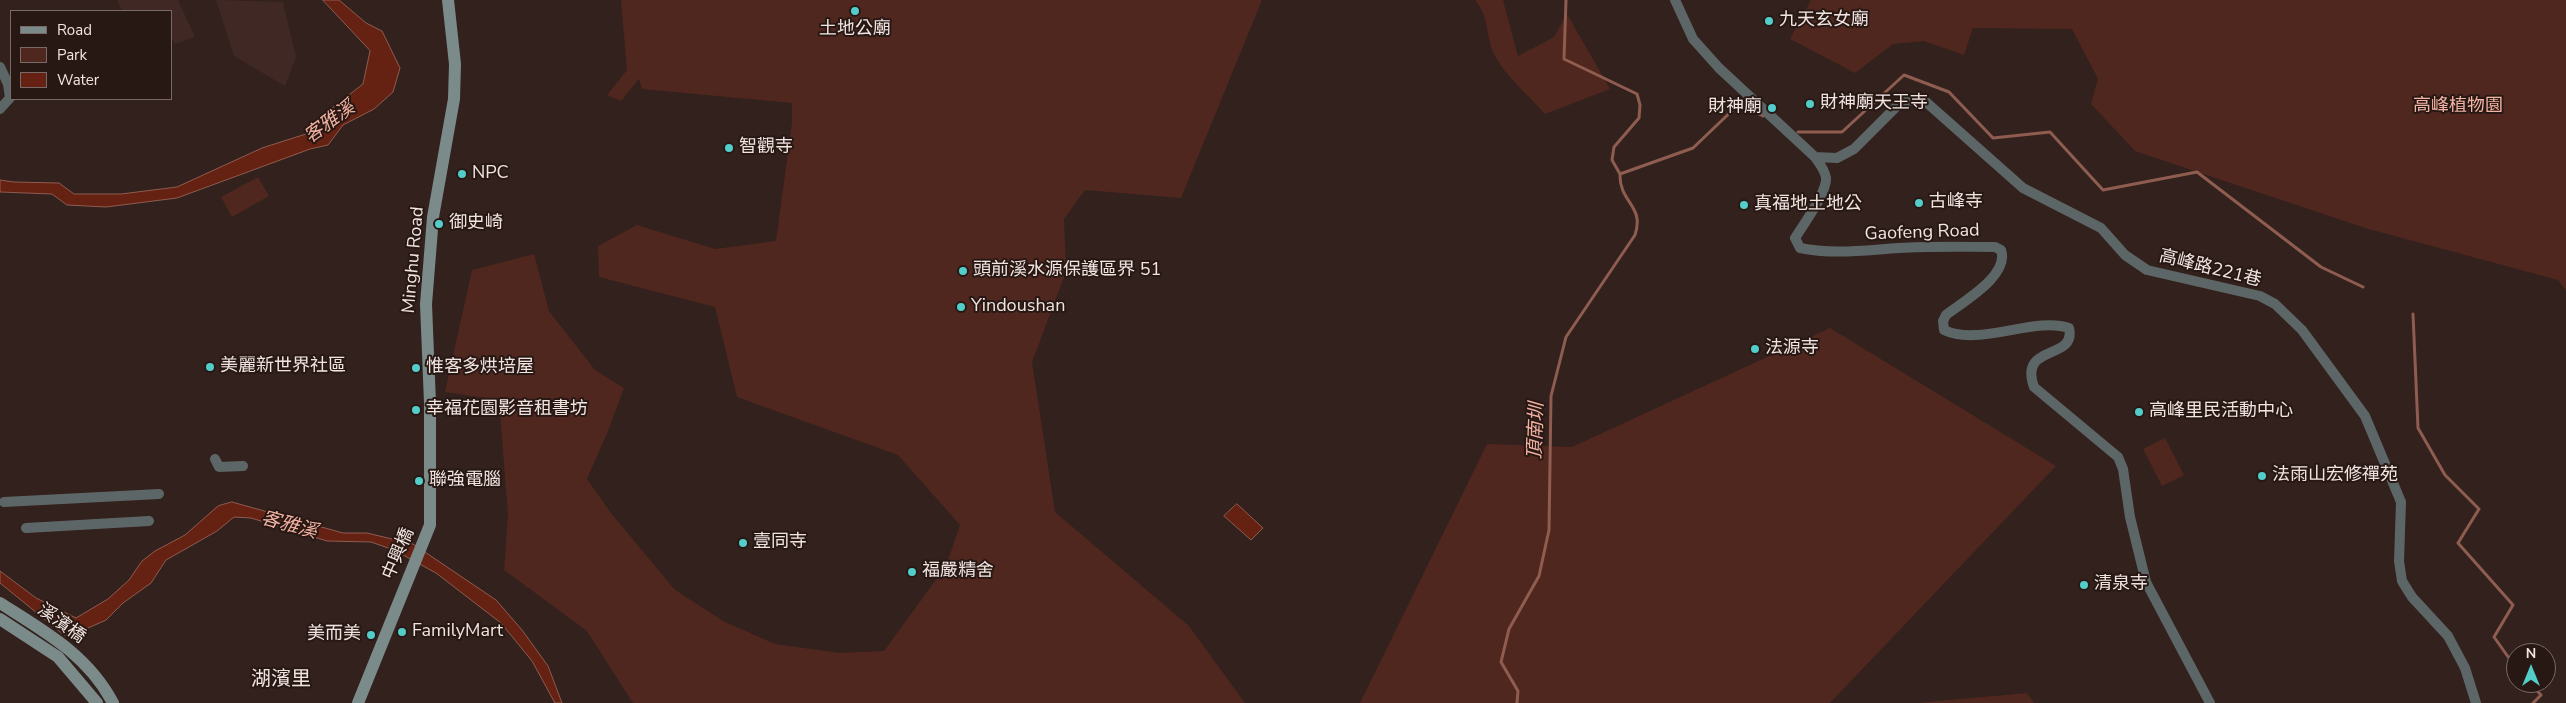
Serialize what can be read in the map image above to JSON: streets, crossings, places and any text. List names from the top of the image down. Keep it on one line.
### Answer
{"streets":{"main road":["Minghu Road","中興橋","溪濱橋"],"street":["Gaofeng Road","高峰路221巷"]},"crossings":[["Gaofeng Road","高峰路221巷"],["Minghu Road","中興橋"]],"districts":["湖濱里"],"water":["客雅溪","頂南圳"],"parks":["高峰植物園"],"places":["土地公廟","九天玄女廟","財神廟天王寺","財神廟","智觀寺","NPC","古峰寺","真福地土地公","御史崎","頭前溪水源保護區界 51","Yindoushan","法源寺","美麗新世界社區","惟客多烘培屋","幸福花園影音租書坊","高峰里民活動中心","法雨山宏修禪苑","聯強電腦","壹同寺","福嚴精舍","清泉寺","FamilyMart","美而美"],"legend":["Road","Park","Water"],"north":"top"}
